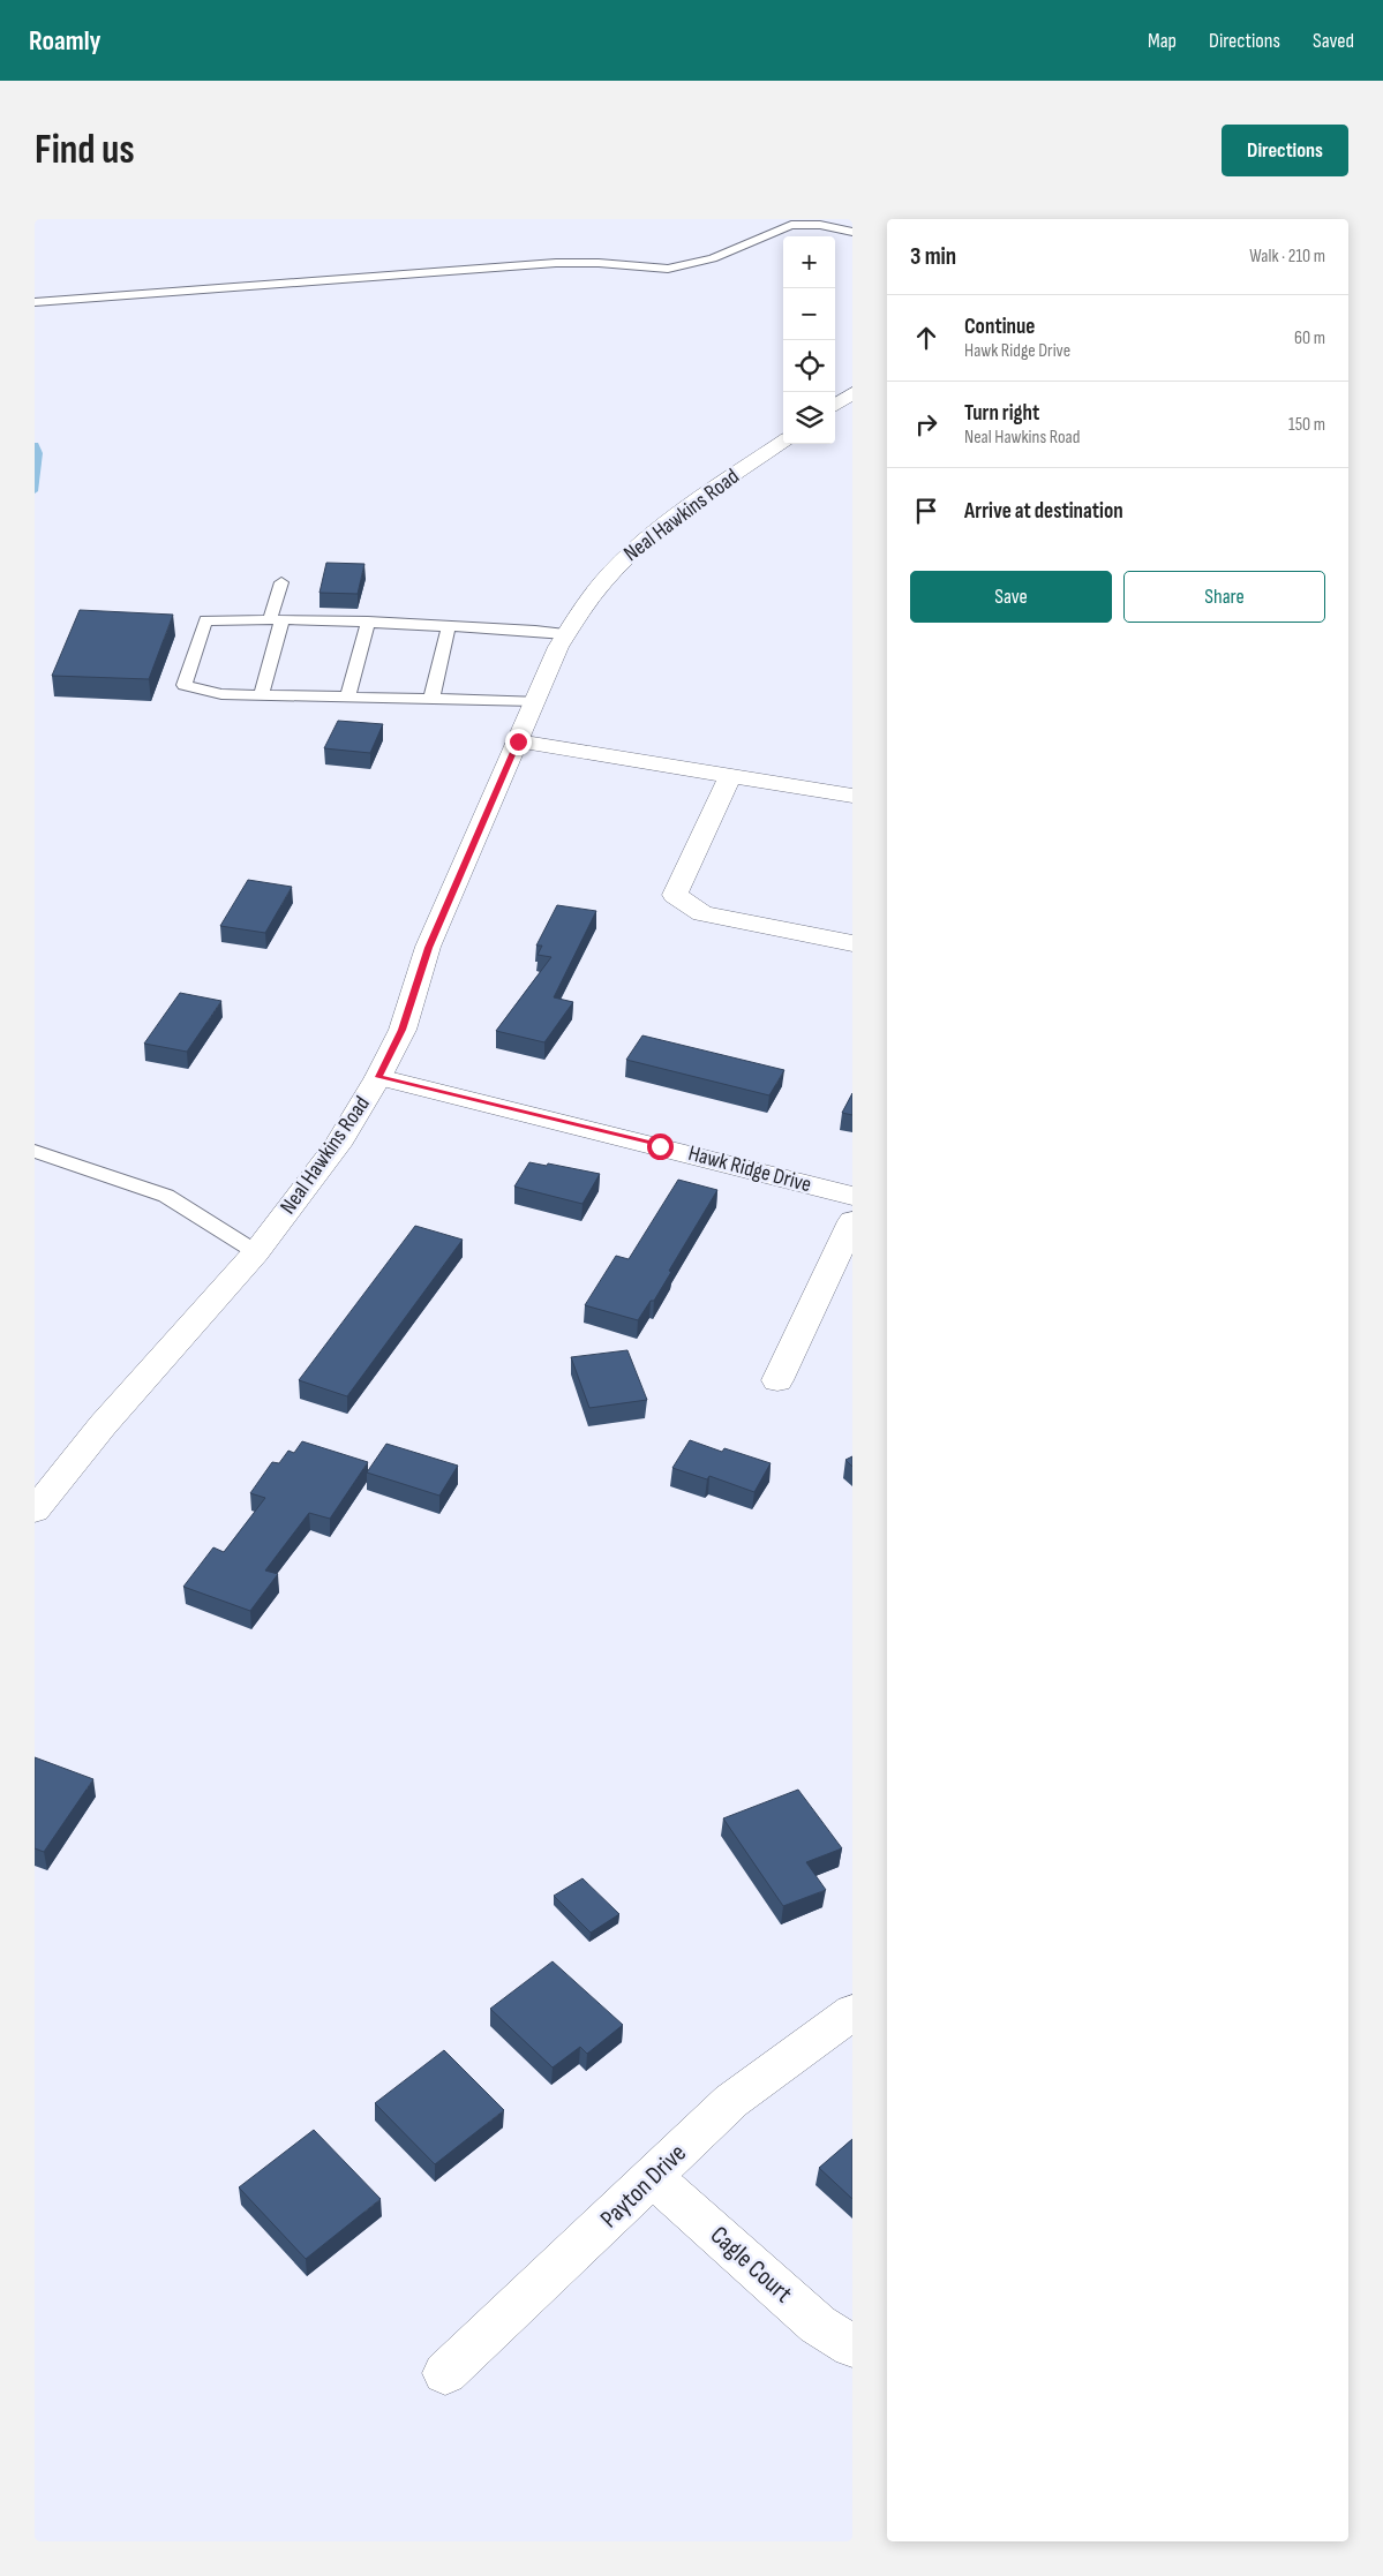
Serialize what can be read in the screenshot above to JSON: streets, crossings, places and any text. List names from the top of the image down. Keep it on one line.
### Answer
{"streets":{"street":["Neal Hawkins Road","Hawk Ridge Drive","Payton Drive","Cagle Court"]},"crossings":[["Neal Hawkins Road","Hawk Ridge Drive"],["Payton Drive","Cagle Court"]],"page":{"header":"Roamly","nav":["Map","Directions","Saved"],"buttons":["Directions",["Save","Share"]],"title":"Find us","heading":["3 min","Walk · 210 m"],"map_buttons":["+","−"],"list":[["Continue","Hawk Ridge Drive","60 m"],["Turn right","Neal Hawkins Road","150 m"],"Arrive at destination"]}}
